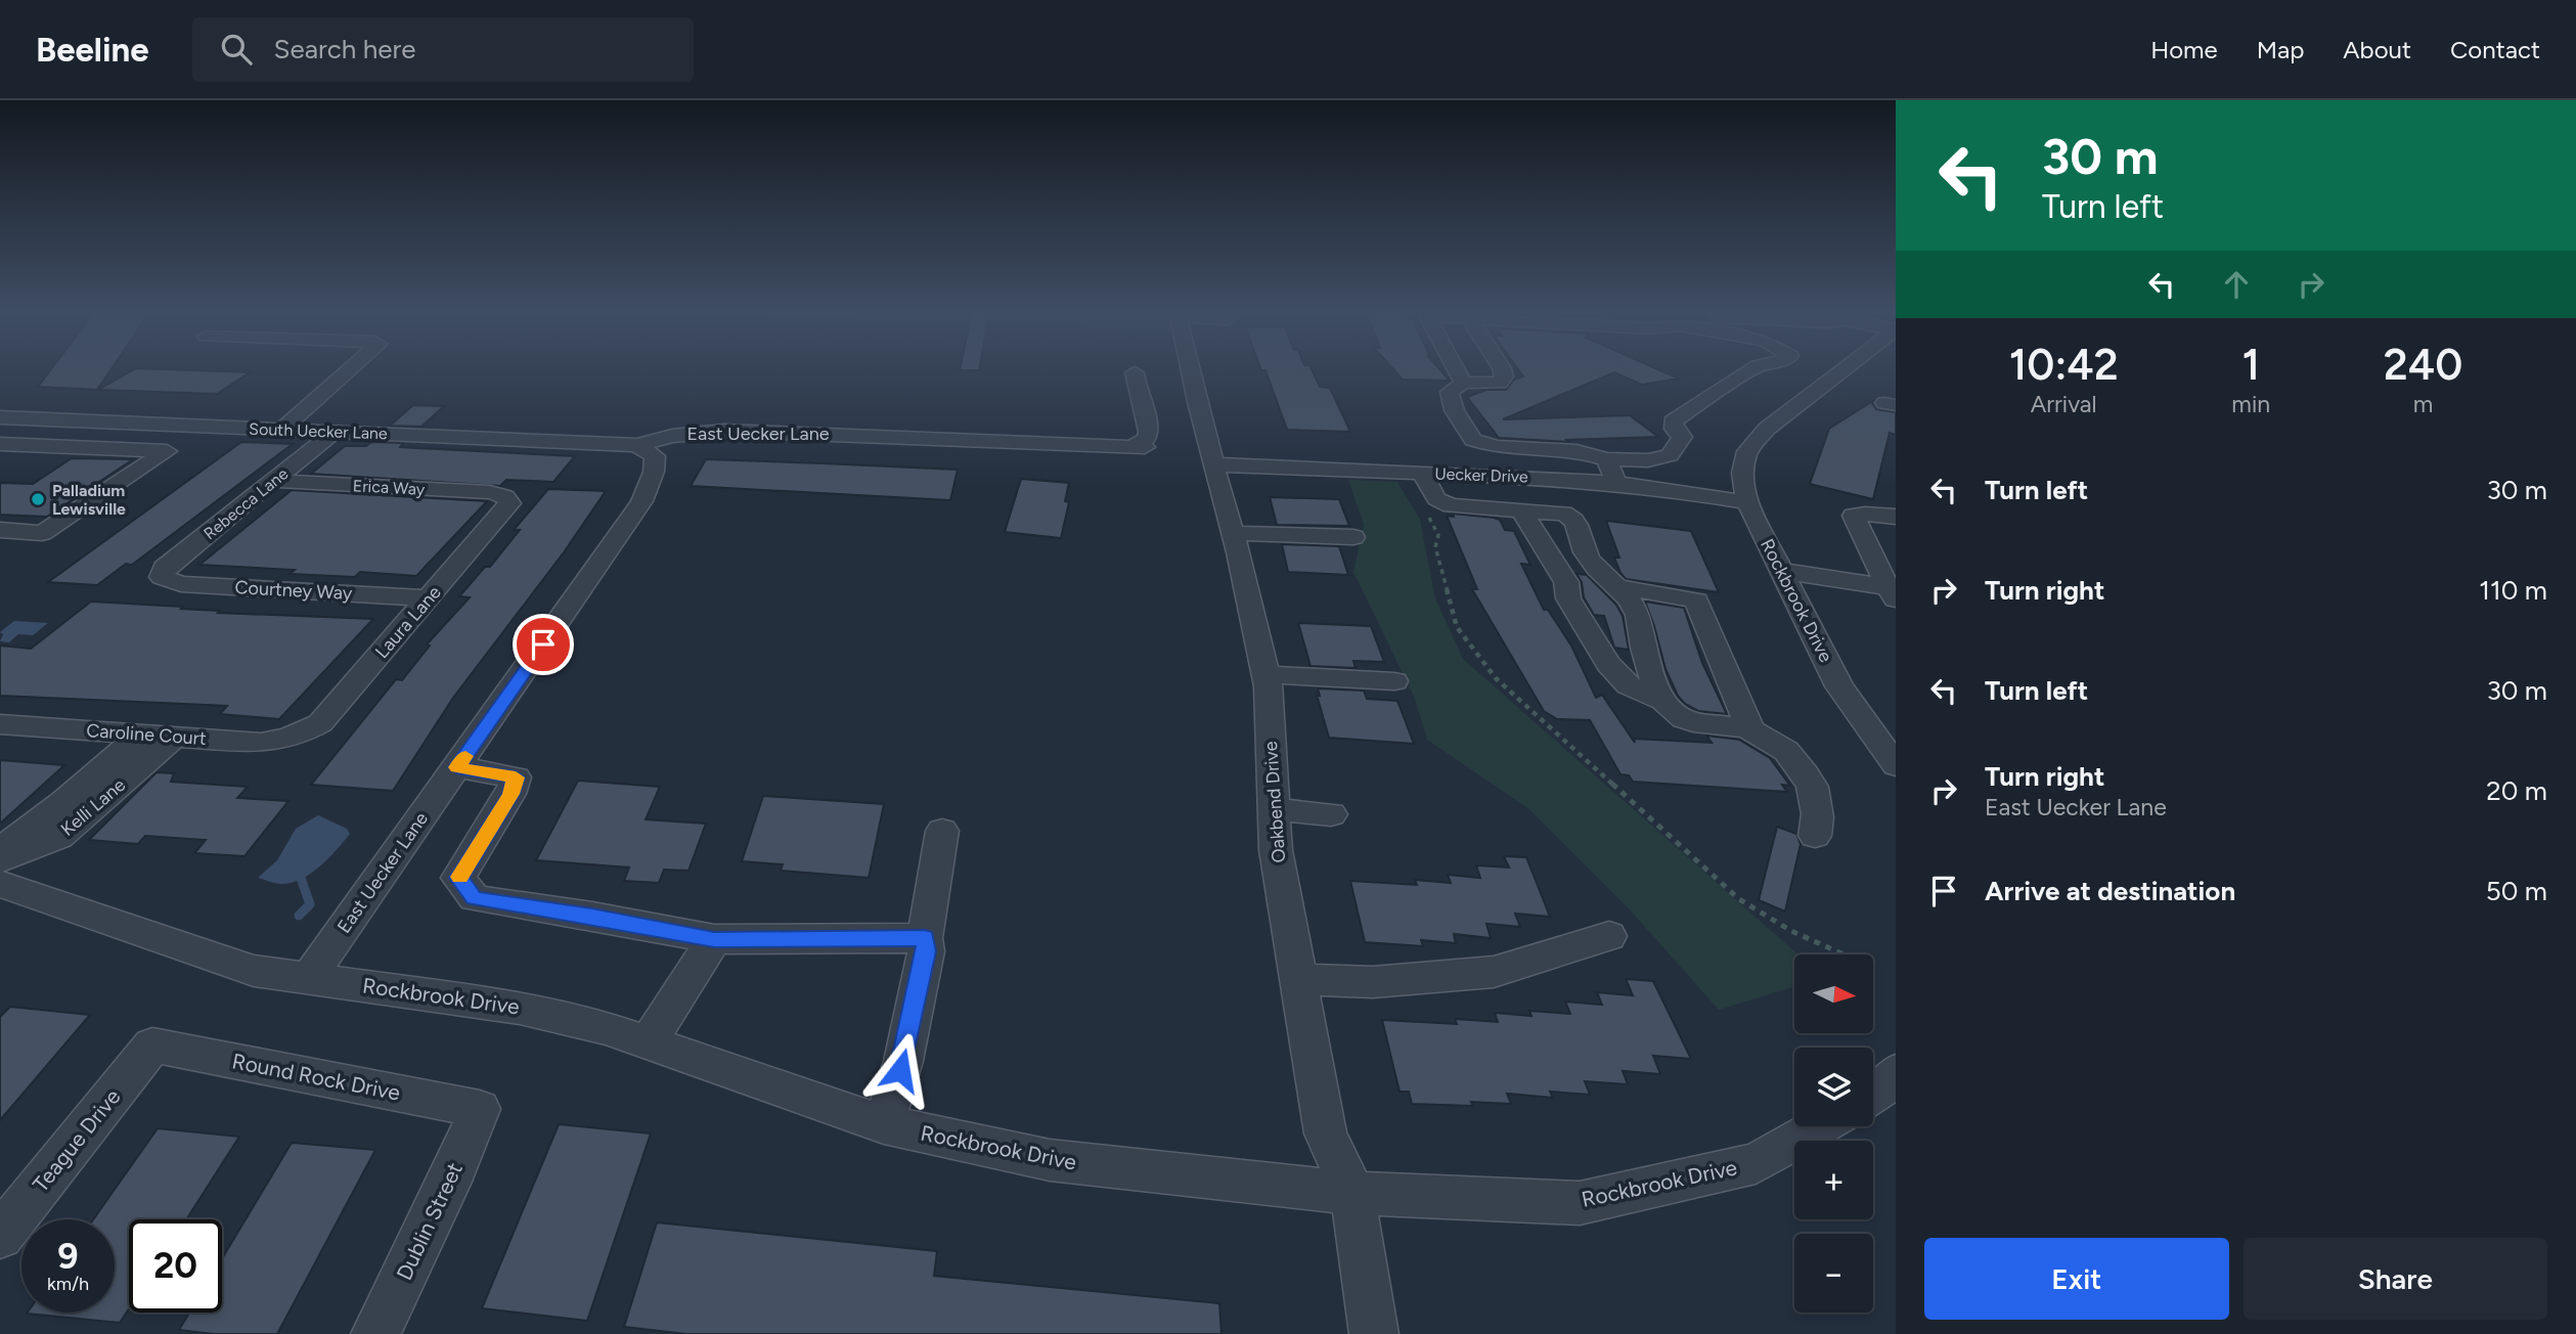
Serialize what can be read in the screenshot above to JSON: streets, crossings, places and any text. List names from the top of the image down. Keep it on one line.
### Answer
{"streets":{"street":["South Uecker Lane","East Uecker Lane","Uecker Drive","Erica Way","Rebecca Lane","Courtney Way","Rockbrook Drive","Laura Lane","Caroline Court","Oakbend Drive","Kelli Lane","Round Rock Drive","Teague Drive","Dublin Street"]},"crossings":[["South Uecker Lane","East Uecker Lane"],["South Uecker Lane","Rebecca Lane"],["East Uecker Lane","Rockbrook Drive"],["Uecker Drive","Rockbrook Drive"],["Uecker Drive","Oakbend Drive"],["Erica Way","Rebecca Lane"],["Erica Way","Laura Lane"],["Rebecca Lane","Courtney Way"],["Courtney Way","Laura Lane"],["Rockbrook Drive","Oakbend Drive"],["Laura Lane","Caroline Court"],["Caroline Court","Kelli Lane"],["Round Rock Drive","Teague Drive"],["Round Rock Drive","Dublin Street"]],"places":["Palladium Lewisville"],"north":"right","page":{"header":"Beeline","search":"Search here","nav":["Home","Map","About","Contact"],"turn":["30 m","Turn left"],"eta":["10:42","Arrival","1","min","240","m"],"list":[{"name":"Turn left","value":"30 m"},{"name":"Turn right","value":"110 m"},{"name":"Turn left","value":"30 m"},{"name":"Turn right","note":"East Uecker Lane","value":"20 m"},{"name":"Arrive at destination","value":"50 m"}],"map_buttons":["+","−"],"speed":"9 km/h","limit":"20","buttons":["Exit","Share"]}}
